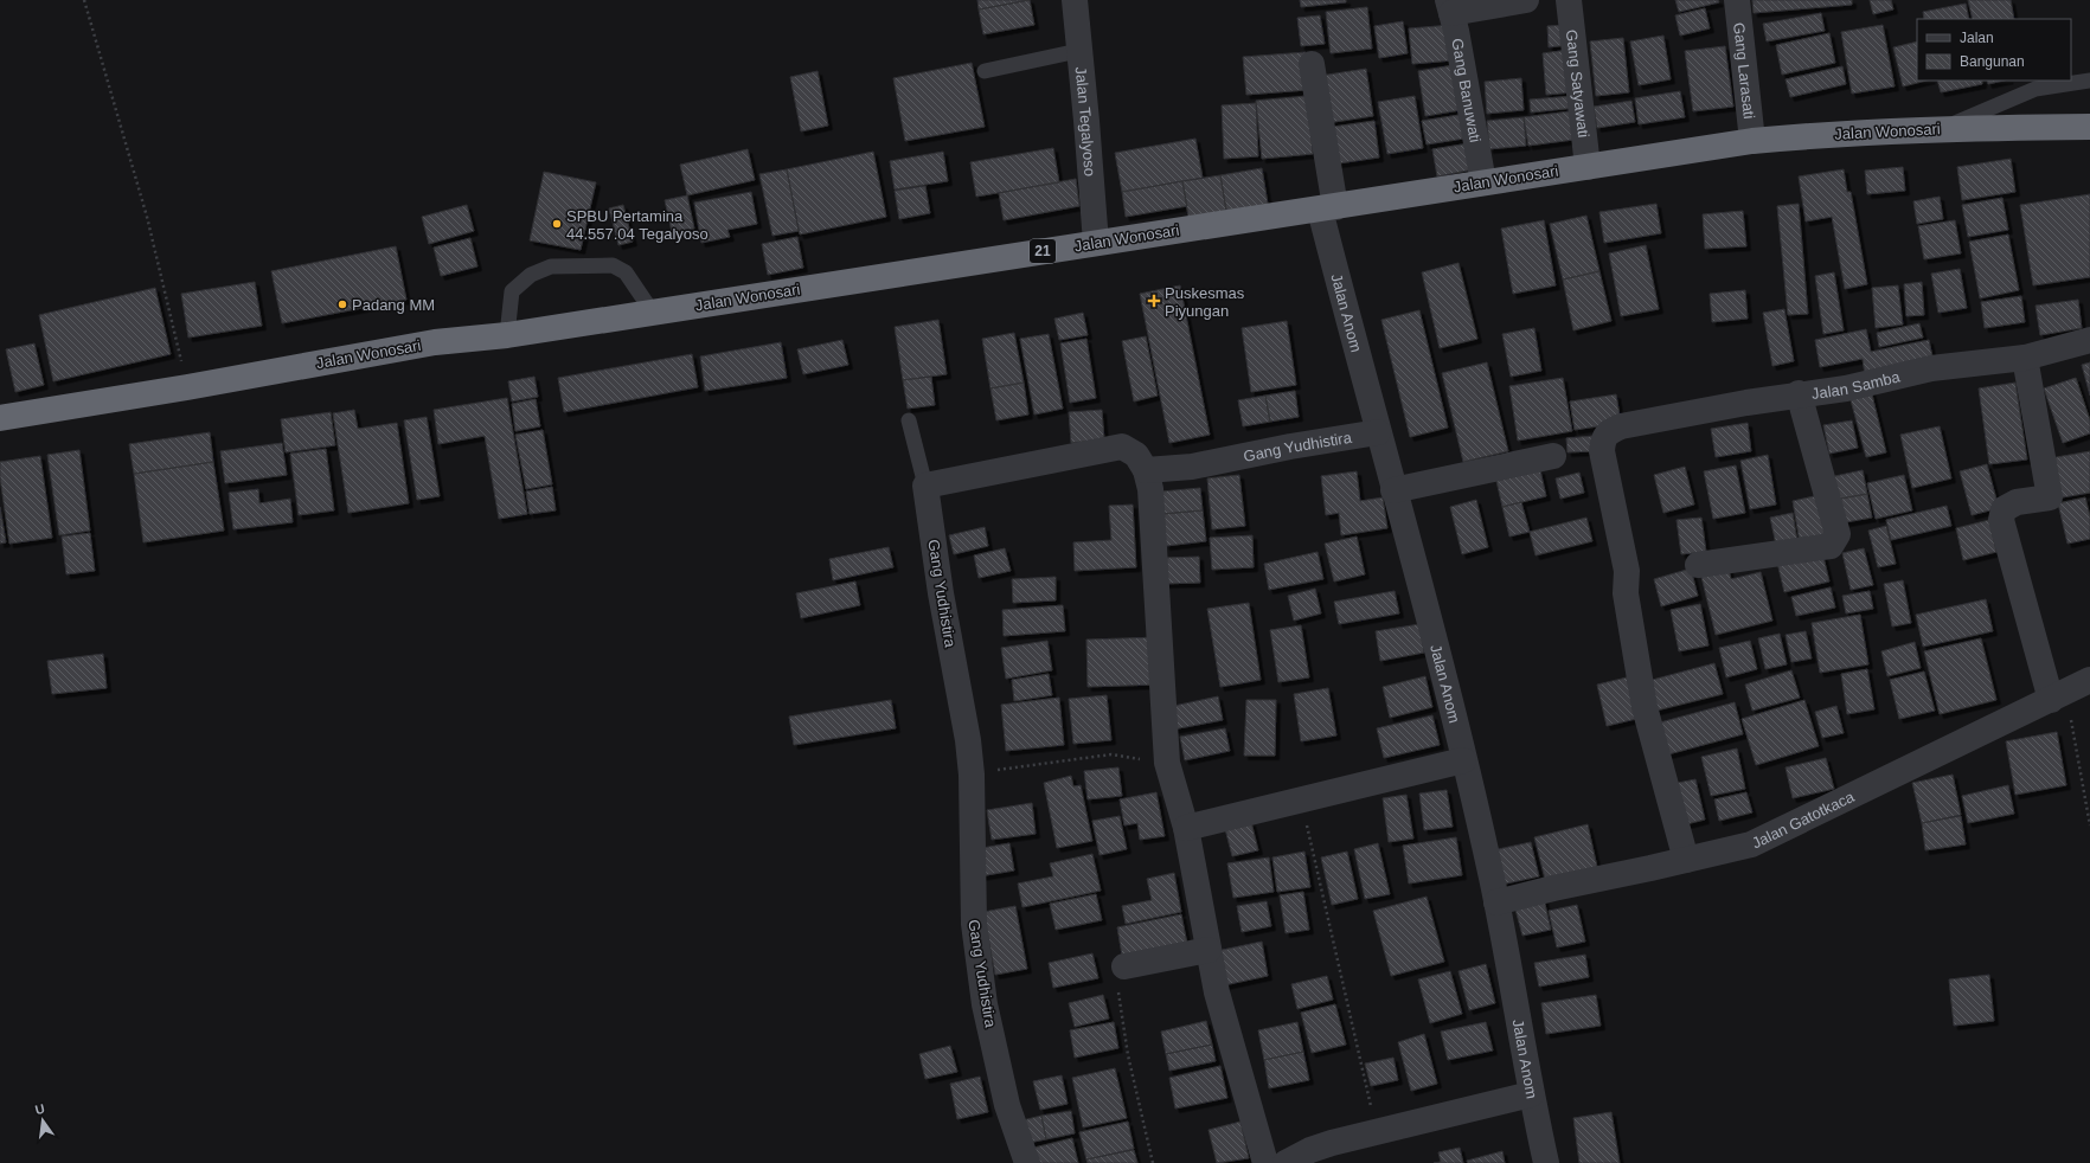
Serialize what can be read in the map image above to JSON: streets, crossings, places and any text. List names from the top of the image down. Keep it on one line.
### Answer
{"streets":{"highway":["Jalan Wonosari","21"],"street":["Gang Larasati","Gang Satyawati","Gang Banuwati","Jalan Tegalyoso","Jalan Anom","Jalan Samba","Gang Yudhistira","Jalan Gatotkaca"]},"crossings":[["Gang Larasati","Jalan Wonosari"],["Gang Satyawati","Jalan Wonosari"],["Gang Banuwati","Jalan Wonosari"],["Jalan Tegalyoso","Jalan Wonosari"],["Jalan Wonosari","Jalan Anom"],["Jalan Anom","Gang Yudhistira"],["Jalan Anom","Jalan Gatotkaca"],["Jalan Samba","Jalan Gatotkaca"]],"places":{"other":["SPBU Pertamina 44.557.04 Tegalyoso","Padang MM"],"health":["Puskesmas Piyungan"]},"legend":["Jalan","Bangunan"],"north":"top"}
